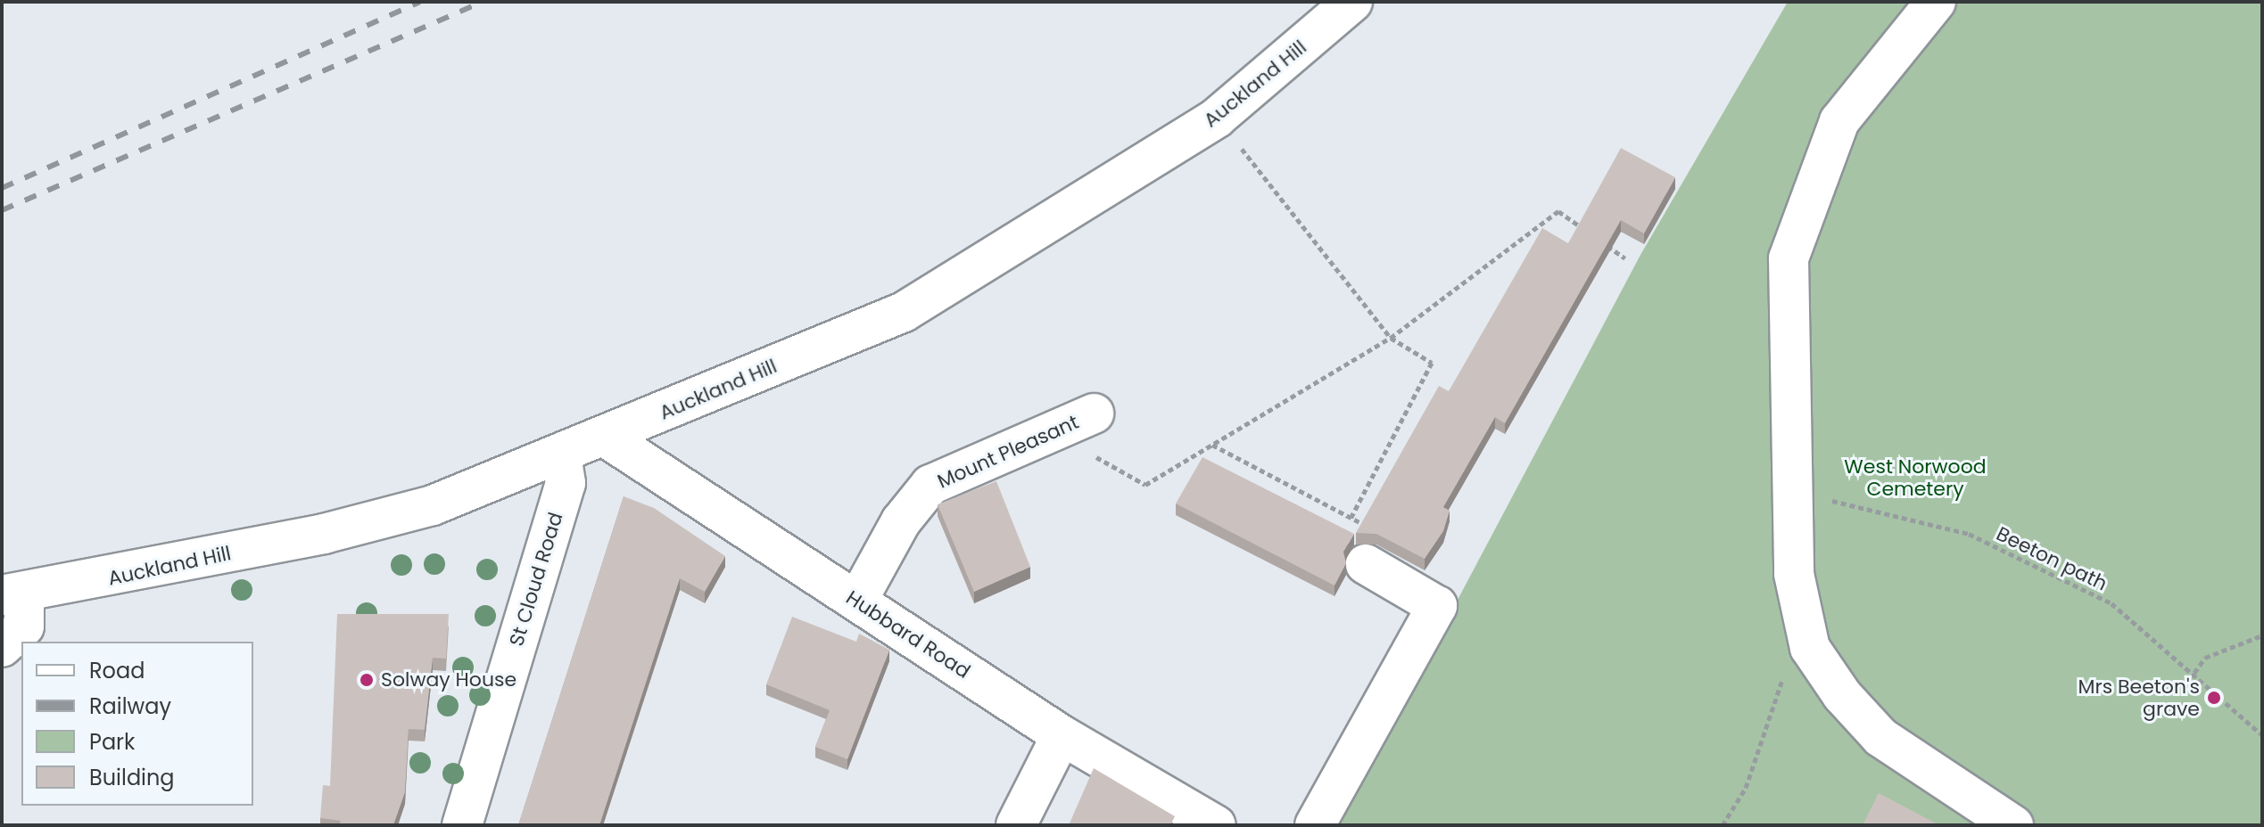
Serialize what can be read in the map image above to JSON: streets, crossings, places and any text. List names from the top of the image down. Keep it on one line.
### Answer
{"streets":{"street":["Auckland Hill","Mount Pleasant","St Cloud Road","Hubbard Road"],"path":["Beeton path"]},"crossings":[["Auckland Hill","St Cloud Road"],["Auckland Hill","Hubbard Road"],["Mount Pleasant","Hubbard Road"]],"parks":["West Norwood Cemetery"],"places":["Solway House","Mrs Beeton's grave"],"legend":["Road","Railway","Park","Building"]}
